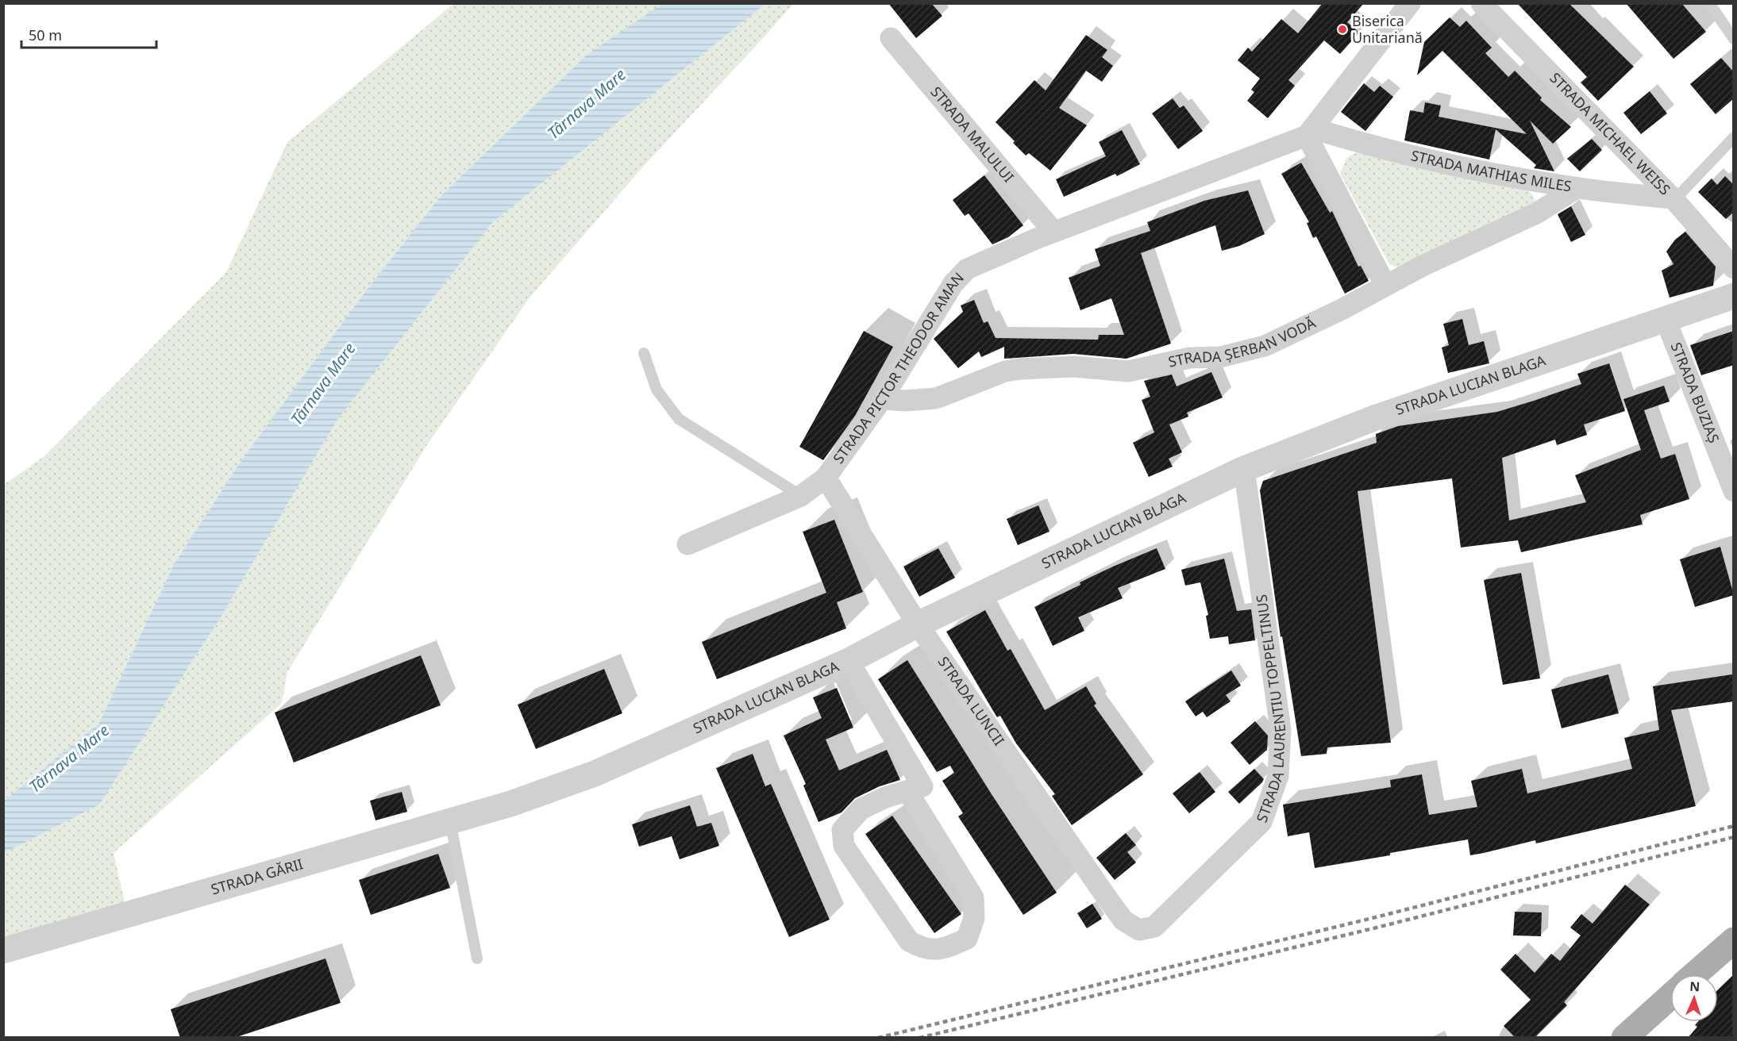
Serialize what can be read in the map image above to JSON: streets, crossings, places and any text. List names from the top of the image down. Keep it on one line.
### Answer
{"streets":{"street":["STRADA MICHAEL WEISS","STRADA MALULUI","STRADA MATHIAS MILES","STRADA ȘERBAN VODĂ","STRADA PICTOR THEODOR AMAN","STRADA LUCIAN BLAGA","STRADA BUZIAȘ","STRADA LUNCII","STRADA LAURENTIU TOPPELTINUS","STRADA GĂRII"]},"crossings":[["STRADA MICHAEL WEISS","STRADA MATHIAS MILES"],["STRADA MALULUI","STRADA PICTOR THEODOR AMAN"],["STRADA MATHIAS MILES","STRADA ȘERBAN VODĂ"],["STRADA MATHIAS MILES","STRADA PICTOR THEODOR AMAN"],["STRADA ȘERBAN VODĂ","STRADA PICTOR THEODOR AMAN"],["STRADA PICTOR THEODOR AMAN","STRADA LUNCII"],["STRADA LUCIAN BLAGA","STRADA BUZIAȘ"],["STRADA LUCIAN BLAGA","STRADA LUNCII"],["STRADA LUCIAN BLAGA","STRADA LAURENTIU TOPPELTINUS"],["STRADA LUCIAN BLAGA","STRADA GĂRII"],["STRADA LUNCII","STRADA LAURENTIU TOPPELTINUS"]],"water":["Târnava Mare"],"places":["Biserica Unitariană"],"scale_bar":"50 m","north":"top"}
